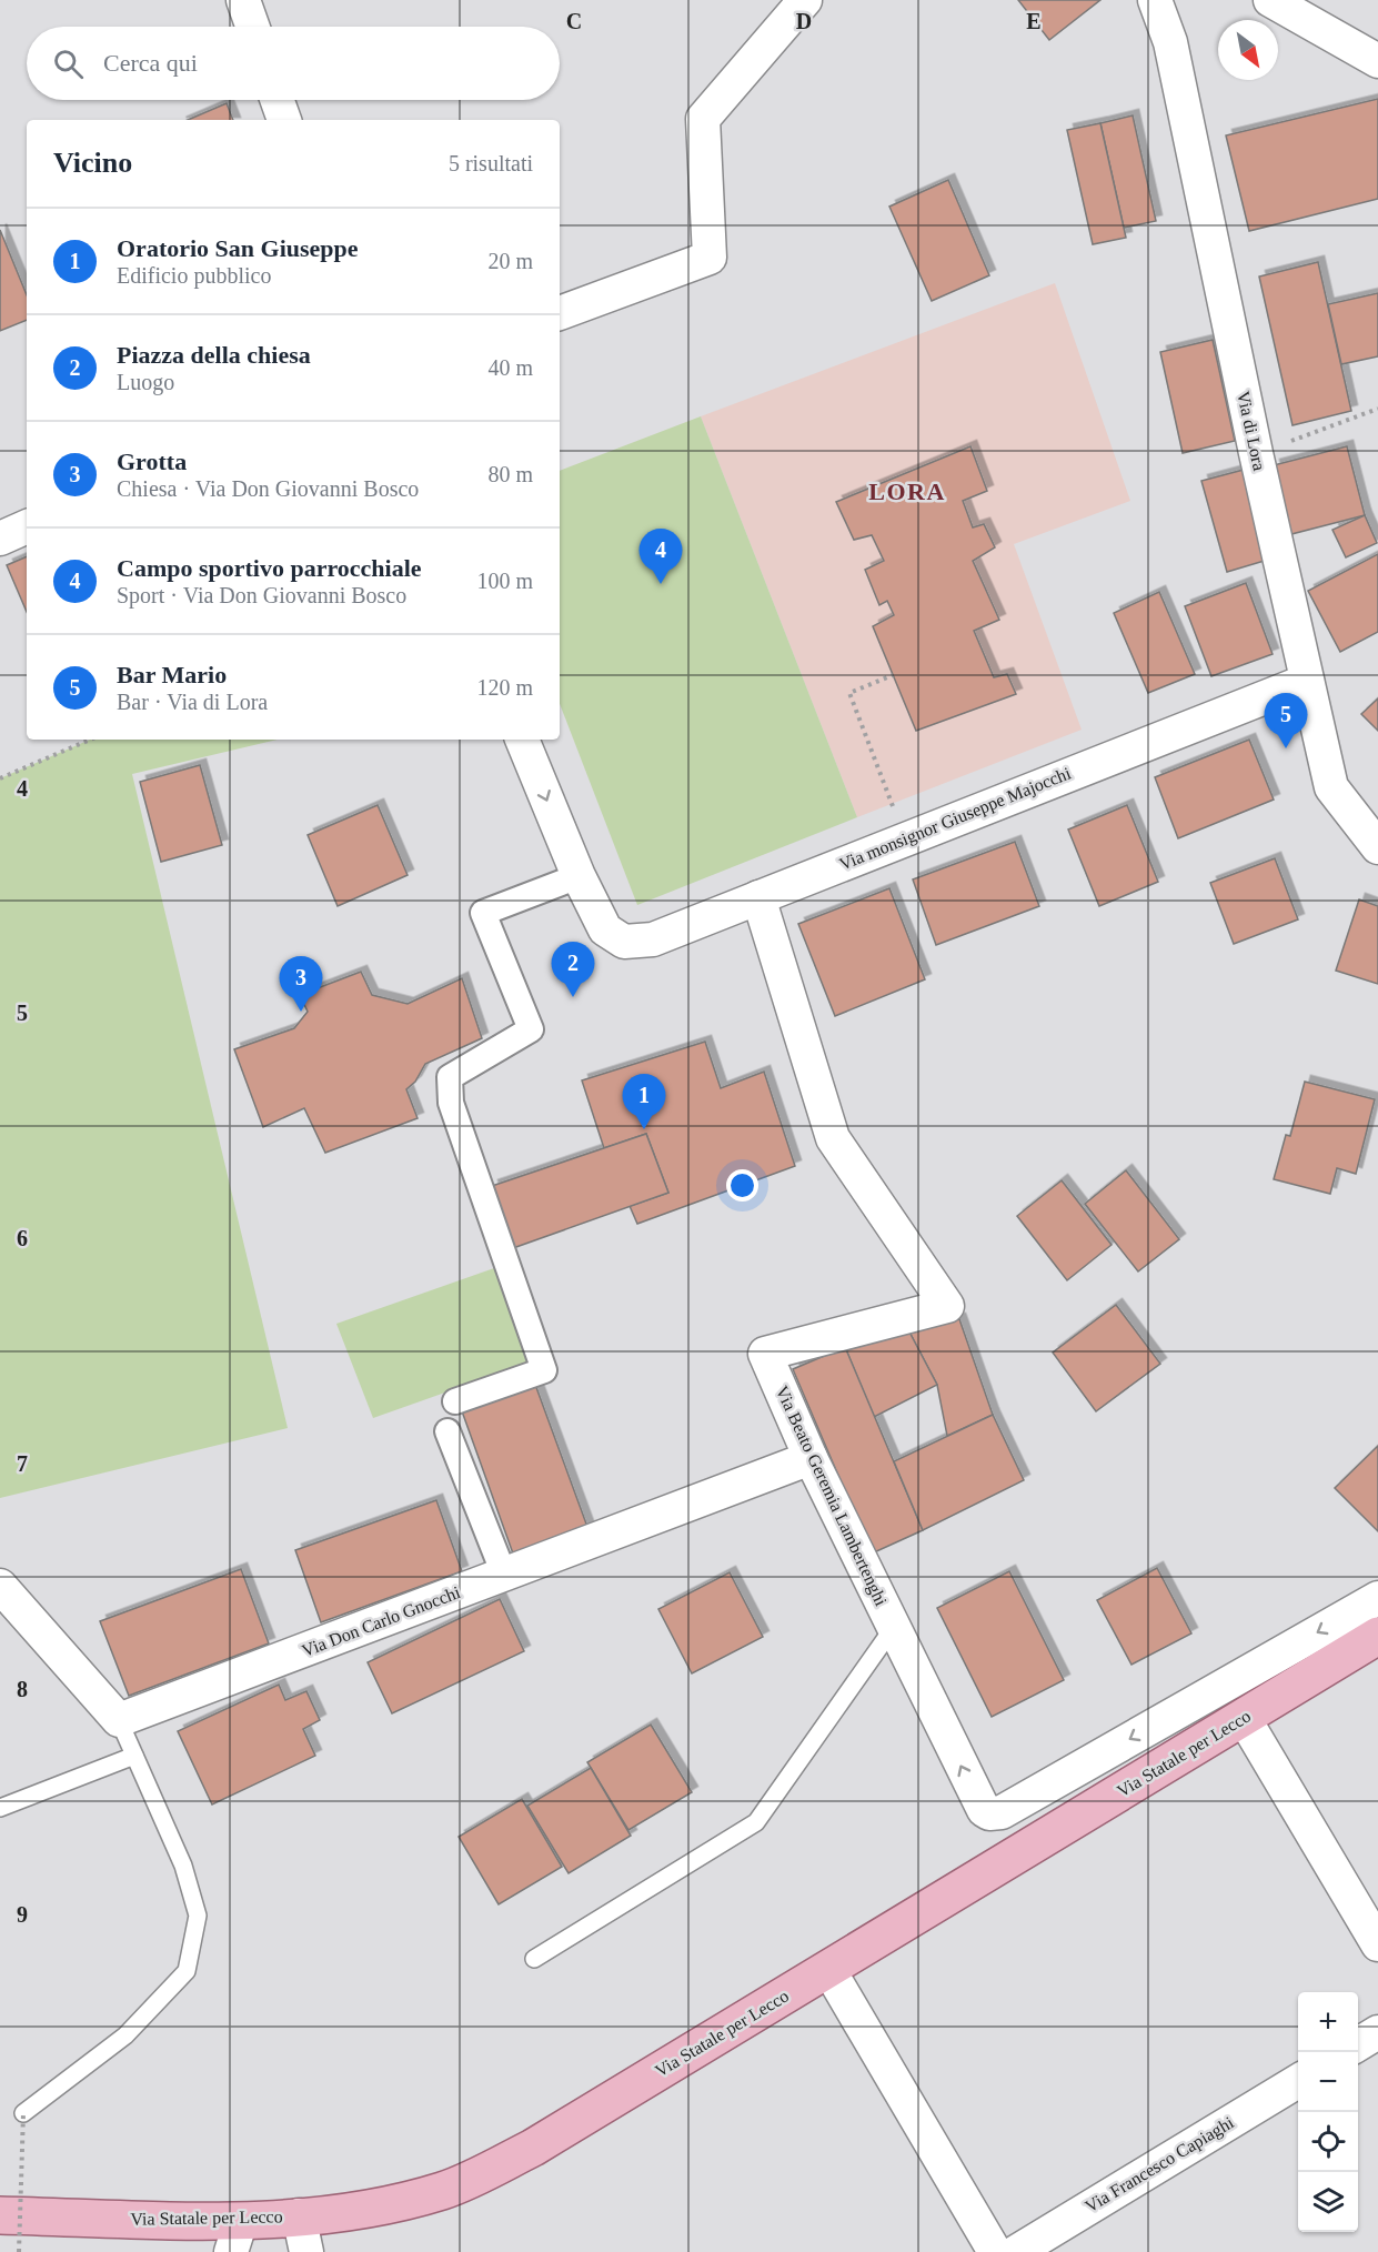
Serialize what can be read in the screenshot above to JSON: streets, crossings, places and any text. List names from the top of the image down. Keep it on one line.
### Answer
{"streets":{"main road":["Via Statale per Lecco"],"street":["Via di Lora","Via monsignor Giuseppe Majocchi","Via Beato Geremia Lambertenghi","Via Don Carlo Gnocchi","Via Francesco Capiaghi"]},"crossings":[["Via di Lora","Via monsignor Giuseppe Majocchi"],["Via monsignor Giuseppe Majocchi","Via Beato Geremia Lambertenghi"],["Via Beato Geremia Lambertenghi","Via Don Carlo Gnocchi"]],"districts":["LORA"],"north":"bottom right","page":{"search":"Cerca qui","heading":["Vicino","5 risultati"],"list":[{"mark":"1","name":"Oratorio San Giuseppe","note":"Edificio pubblico","value":"20 m"},{"mark":"2","name":"Piazza della chiesa","note":"Luogo","value":"40 m"},{"mark":"3","name":"Grotta","note":"Chiesa · Via Don Giovanni Bosco","value":"80 m"},{"mark":"4","name":"Campo sportivo parrocchiale","note":"Sport · Via Don Giovanni Bosco","value":"100 m"},{"mark":"5","name":"Bar Mario","note":"Bar · Via di Lora","value":"120 m"}],"pins":["4","5","2","3","1"],"map_buttons":["+","−"]},"grid":{"columns":["C","D","E"],"rows":["4","5","6","7","8","9"]}}
